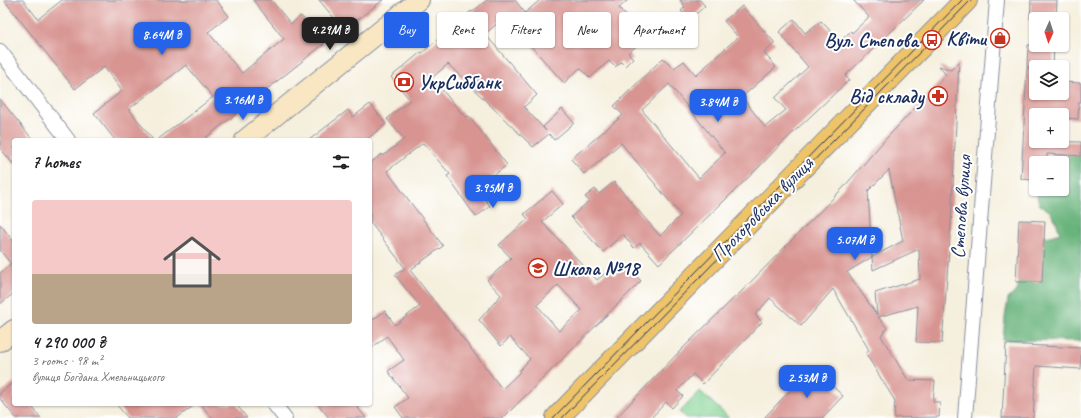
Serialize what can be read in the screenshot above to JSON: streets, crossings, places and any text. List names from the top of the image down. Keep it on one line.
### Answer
{"streets":{"main road":["Прохоровська вулиця"],"street":["Степова вулиця"]},"places":{"shop":["Квіти"],"bus stop":["Вул. Степова"],"bank":["УкрСиббанк"],"pharmacy":["Від складу"],"school or university":["Школа №18"]},"north":"bottom","page":{"map_buttons":["+","−"],"chip":["Buy","Rent","Filters","New","Apartment"],"price":["4.29M ₴","8.64M ₴","3.16M ₴","3.84M ₴","3.95M ₴","5.07M ₴","2.53M ₴"],"heading":"7 homes","list":[{"name":"4 290 000 ₴","note":"3 rooms · 98 m² · вулиця Богдана Хмельницького"}]}}
